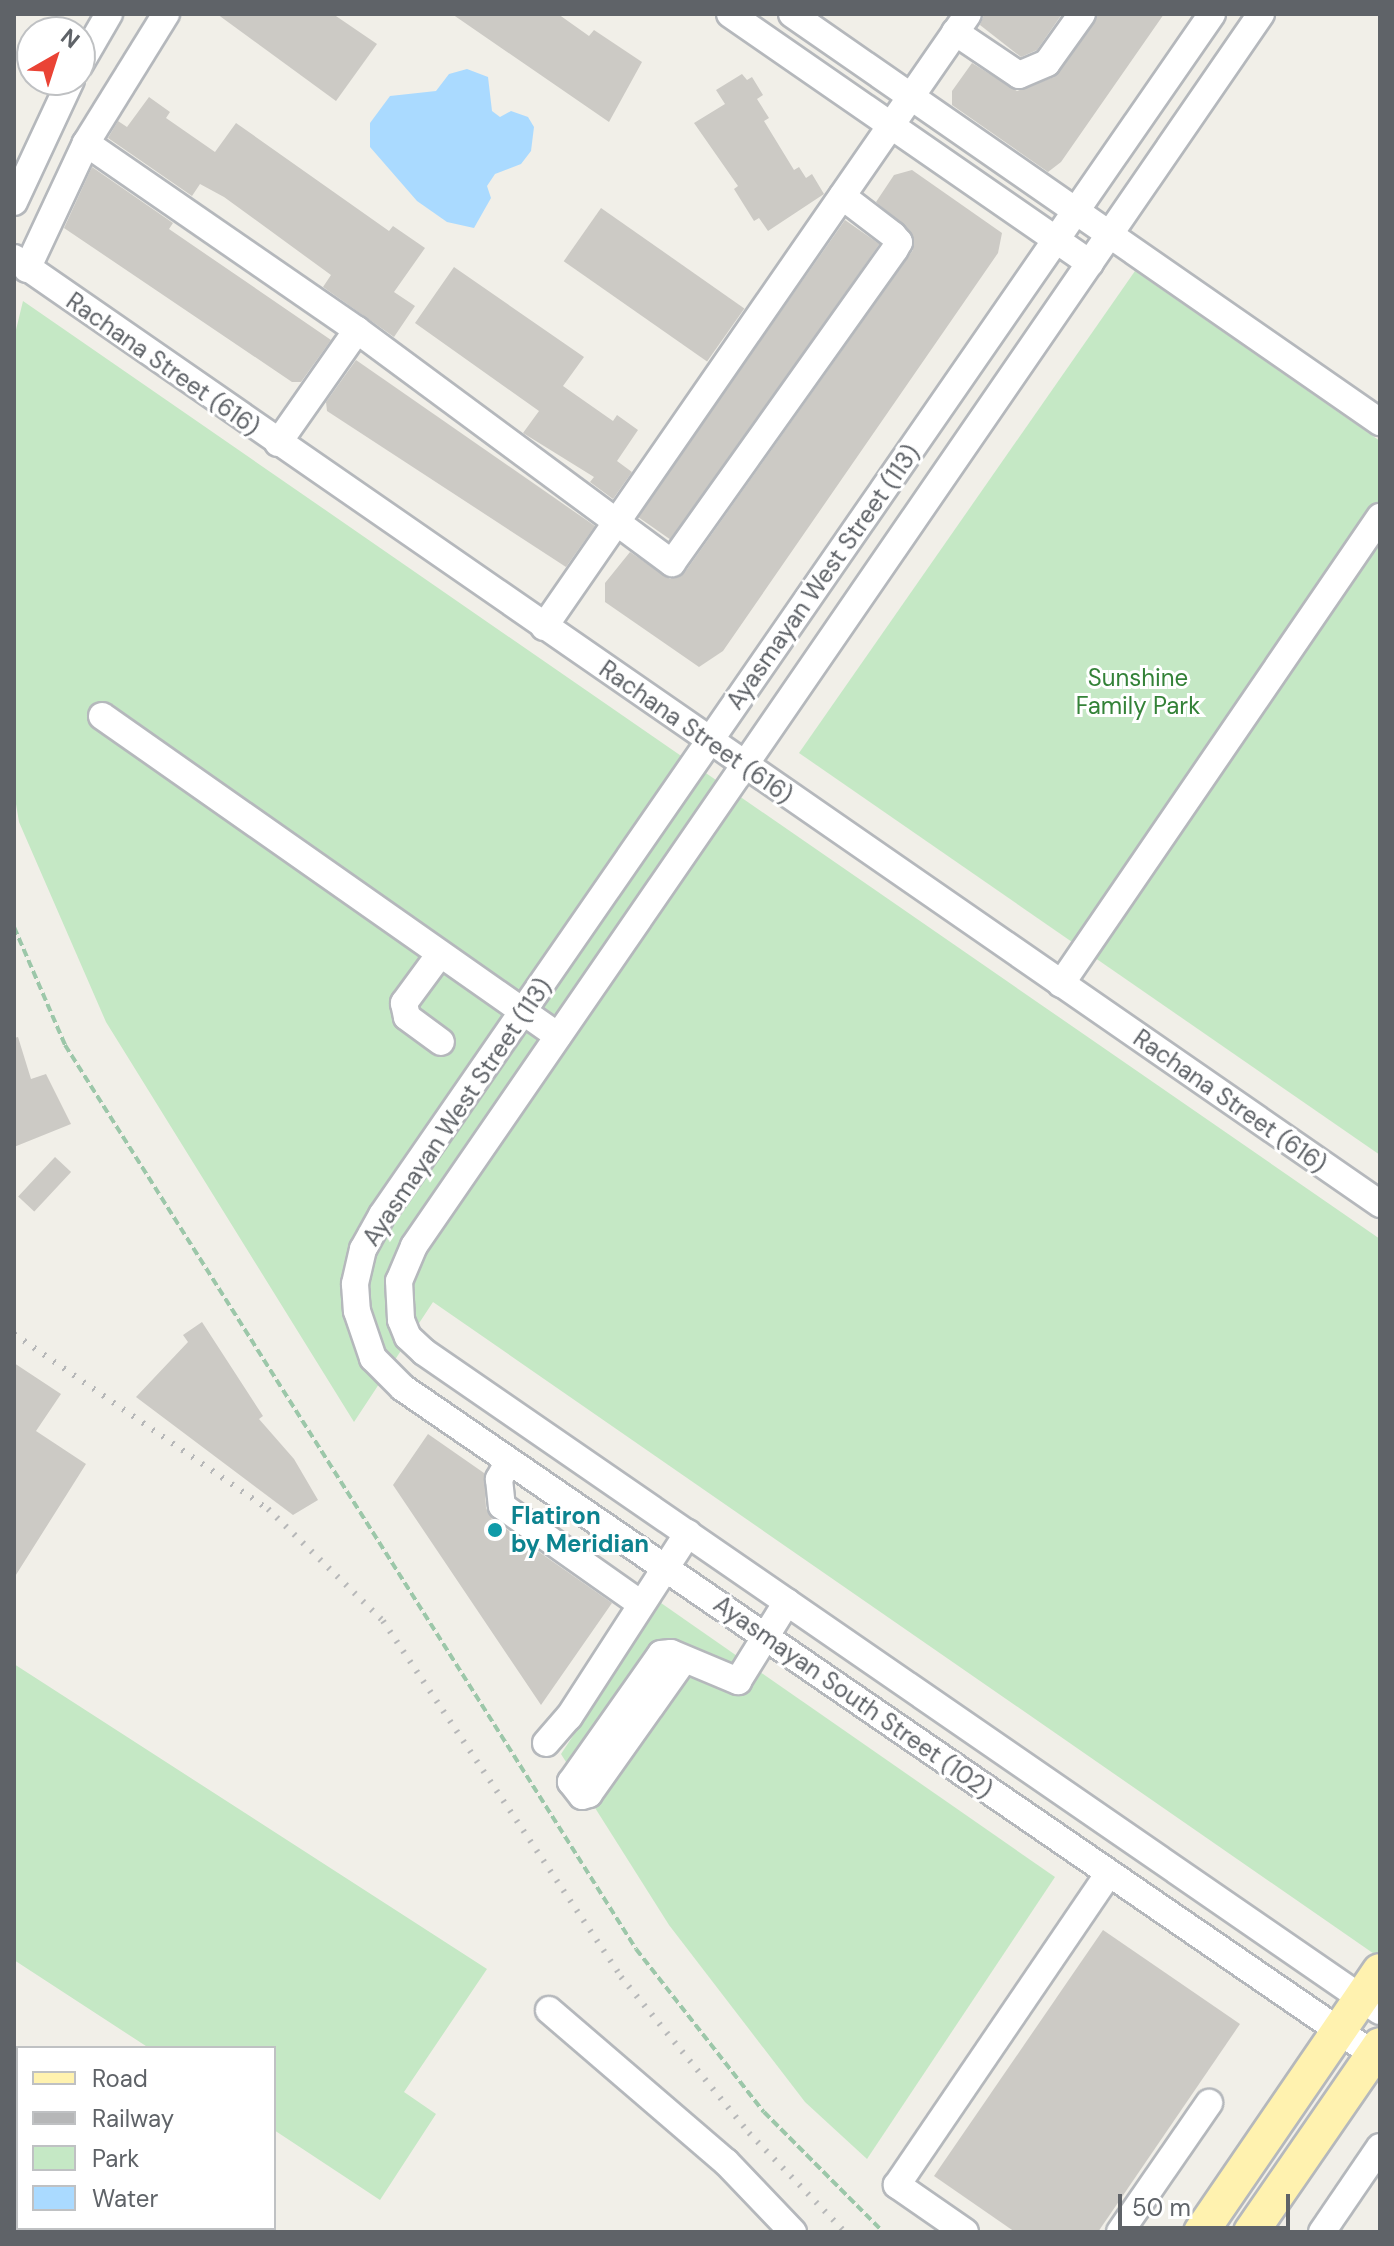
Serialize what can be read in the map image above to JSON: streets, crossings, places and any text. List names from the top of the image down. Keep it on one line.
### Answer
{"streets":{"street":["Rachana Street (616)","Ayasmayan West Street (113)","Ayasmayan South Street (102)"]},"crossings":[["Rachana Street (616)","Ayasmayan West Street (113)"],["Ayasmayan West Street (113)","Ayasmayan South Street (102)"]],"parks":["Sunshine Family Park"],"places":["Flatiron by Meridian"],"legend":["Road","Railway","Park","Water"],"scale_bar":"50 m","north":"top right"}
